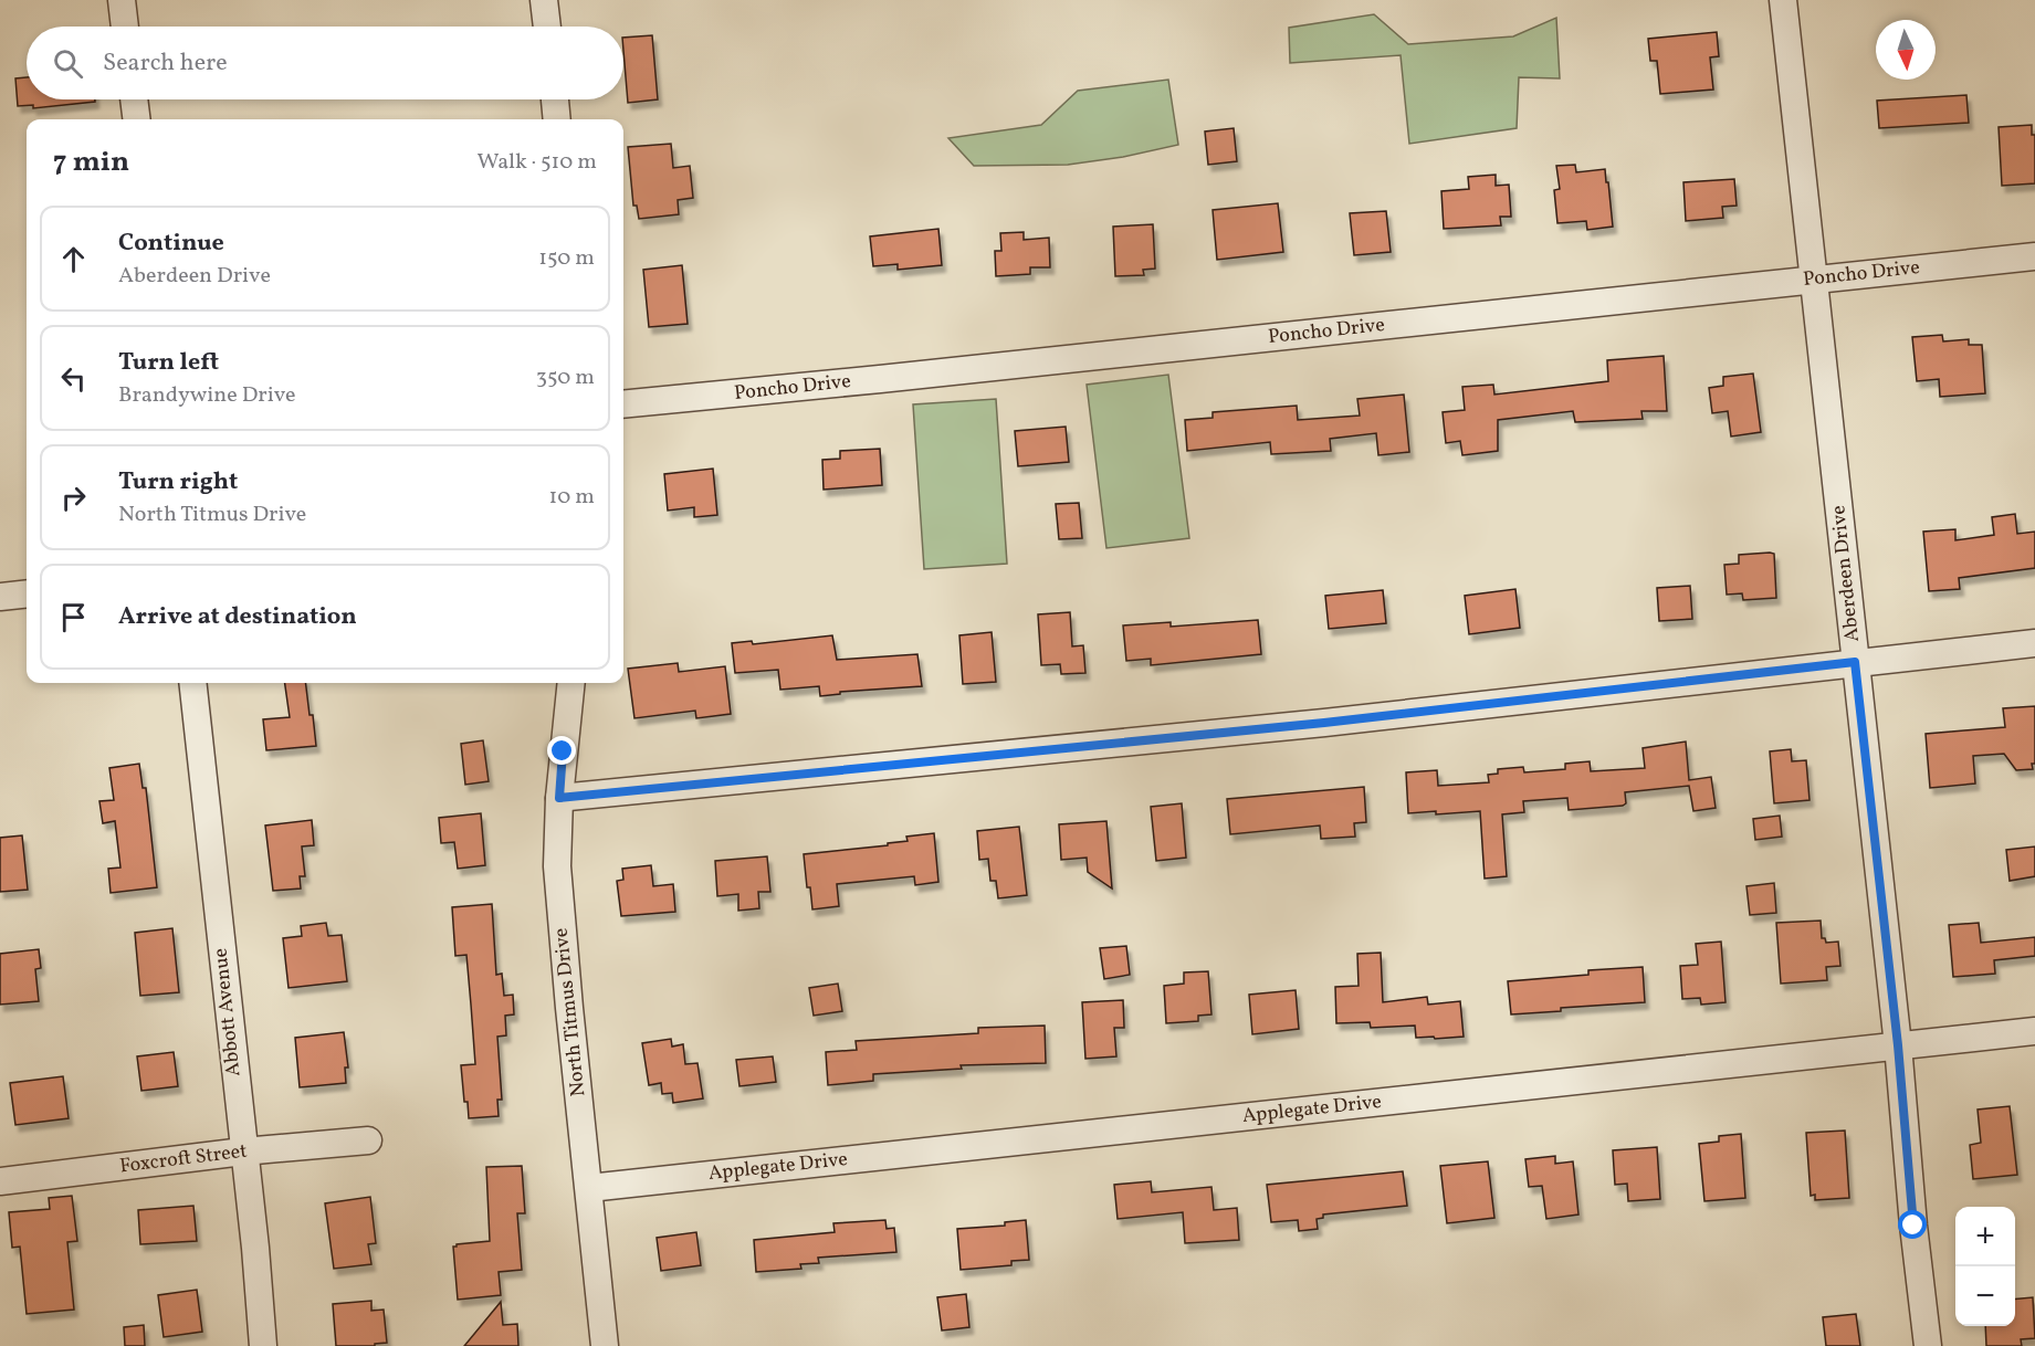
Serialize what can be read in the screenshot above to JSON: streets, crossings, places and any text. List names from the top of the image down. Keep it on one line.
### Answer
{"streets":{"street":["Poncho Drive","Aberdeen Drive","Abbott Avenue","North Titmus Drive","Applegate Drive","Foxcroft Street"]},"crossings":[["Poncho Drive","Aberdeen Drive"],["Aberdeen Drive","Applegate Drive"],["Abbott Avenue","Foxcroft Street"],["North Titmus Drive","Applegate Drive"]],"north":"bottom","page":{"search":"Search here","heading":["7 min","Walk · 510 m"],"list":[["Continue","Aberdeen Drive","150 m"],["Turn left","Brandywine Drive","350 m"],["Turn right","North Titmus Drive","10 m"],"Arrive at destination"],"map_buttons":["+","−"]}}
